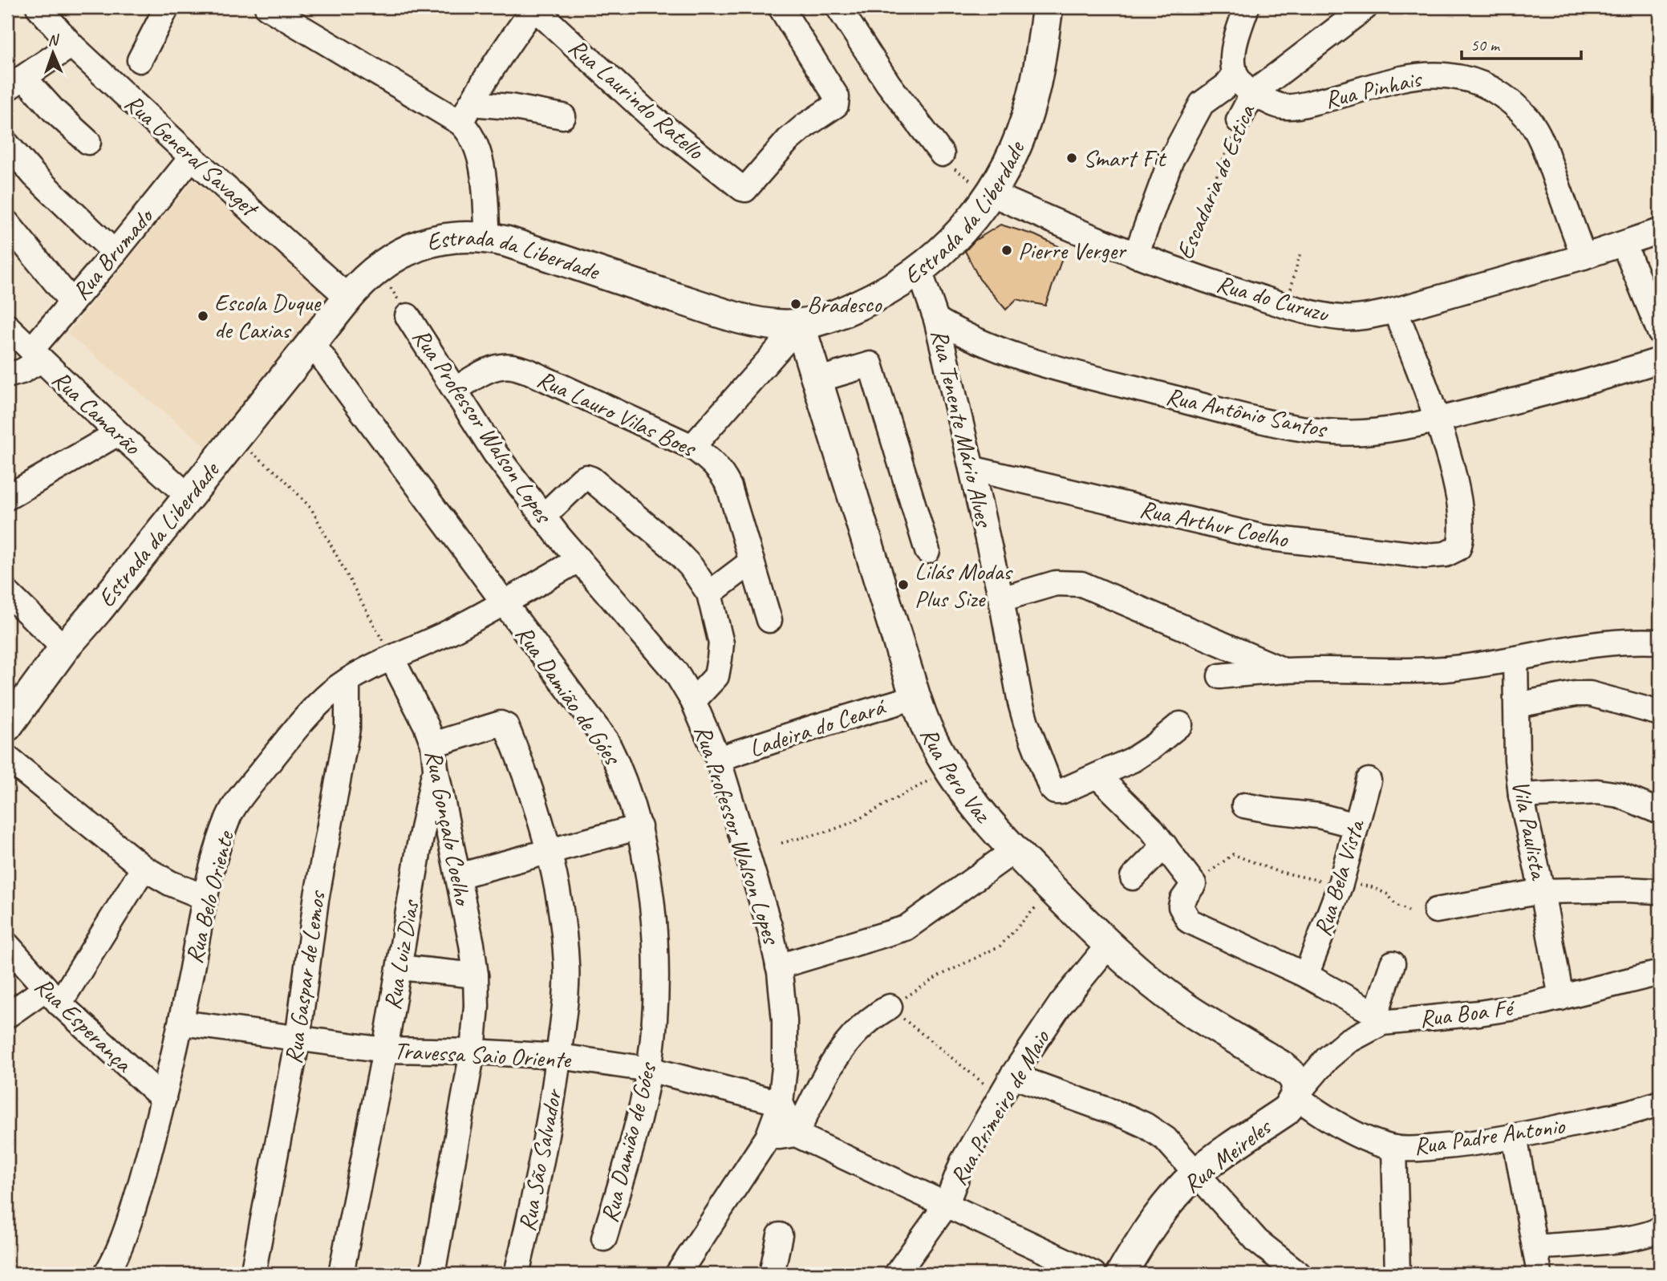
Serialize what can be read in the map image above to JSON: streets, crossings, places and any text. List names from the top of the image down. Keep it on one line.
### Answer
{"streets":{"main road":["Estrada da Liberdade","Rua Pero Vaz","Rua Meireles"],"street":["Rua Pinhais","Rua Laurindo Ratello","Rua General Savaget","Escadaria do Estica","Rua Brumado","Rua do Curuzu","Rua Camarão","Rua Antônio Santos","Rua Lauro Vilas Boes","Rua Professor Walson Lopes","Rua Tenente Mário Alves","Rua Arthur Coelho","Rua Damião de Góes","Ladeira do Ceará","Rua Gonçalo Coelho","Vila Paulista","Rua Bela Vista","Rua Belo Oriente","Rua Luiz Dias","Rua Gaspar de Lemos","Rua Boa Fé","Rua Esperança","Travessa Saio Oriente","Rua Primeiro de Maio","Rua Padre Antonio","Rua São Salvador"]},"crossings":[["Rua Pinhais","Escadaria do Estica"],["Rua Pinhais","Rua do Curuzu"],["Rua General Savaget","Estrada da Liberdade"],["Rua General Savaget","Rua Brumado"],["Escadaria do Estica","Rua do Curuzu"],["Estrada da Liberdade","Rua do Curuzu"],["Estrada da Liberdade","Rua Camarão"],["Estrada da Liberdade","Rua Professor Walson Lopes"],["Estrada da Liberdade","Rua Tenente Mário Alves"],["Estrada da Liberdade","Rua Damião de Góes"],["Estrada da Liberdade","Rua Pero Vaz"],["Rua Brumado","Rua Camarão"],["Rua Antônio Santos","Rua Tenente Mário Alves"],["Rua Antônio Santos","Rua Arthur Coelho"],["Rua Lauro Vilas Boes","Rua Professor Walson Lopes"],["Rua Professor Walson Lopes","Ladeira do Ceará"],["Rua Professor Walson Lopes","Rua Belo Oriente"],["Rua Professor Walson Lopes","Travessa Saio Oriente"],["Rua Tenente Mário Alves","Rua Arthur Coelho"],["Rua Damião de Góes","Rua Belo Oriente"],["Rua Damião de Góes","Travessa Saio Oriente"],["Ladeira do Ceará","Rua Pero Vaz"],["Rua Pero Vaz","Rua Boa Fé"],["Rua Pero Vaz","Rua Primeiro de Maio"],["Rua Pero Vaz","Rua Padre Antonio"],["Rua Pero Vaz","Rua Meireles"],["Rua Gonçalo Coelho","Rua Belo Oriente"],["Rua Gonçalo Coelho","Rua Luiz Dias"],["Rua Gonçalo Coelho","Travessa Saio Oriente"],["Rua Gonçalo Coelho","Rua São Salvador"],["Vila Paulista","Rua Boa Fé"],["Rua Belo Oriente","Rua Gaspar de Lemos"],["Rua Belo Oriente","Rua Esperança"],["Rua Belo Oriente","Travessa Saio Oriente"],["Rua Luiz Dias","Travessa Saio Oriente"],["Rua Gaspar de Lemos","Travessa Saio Oriente"],["Rua Boa Fé","Rua Padre Antonio"],["Rua Boa Fé","Rua Meireles"],["Travessa Saio Oriente","Rua São Salvador"],["Rua Padre Antonio","Rua Meireles"]],"places":["Smart Fit","Pierre Verger","Bradesco","Escola Duque de Caxias","Lilás Modas Plus Size"],"scale_bar":"50 m","north":"top"}
